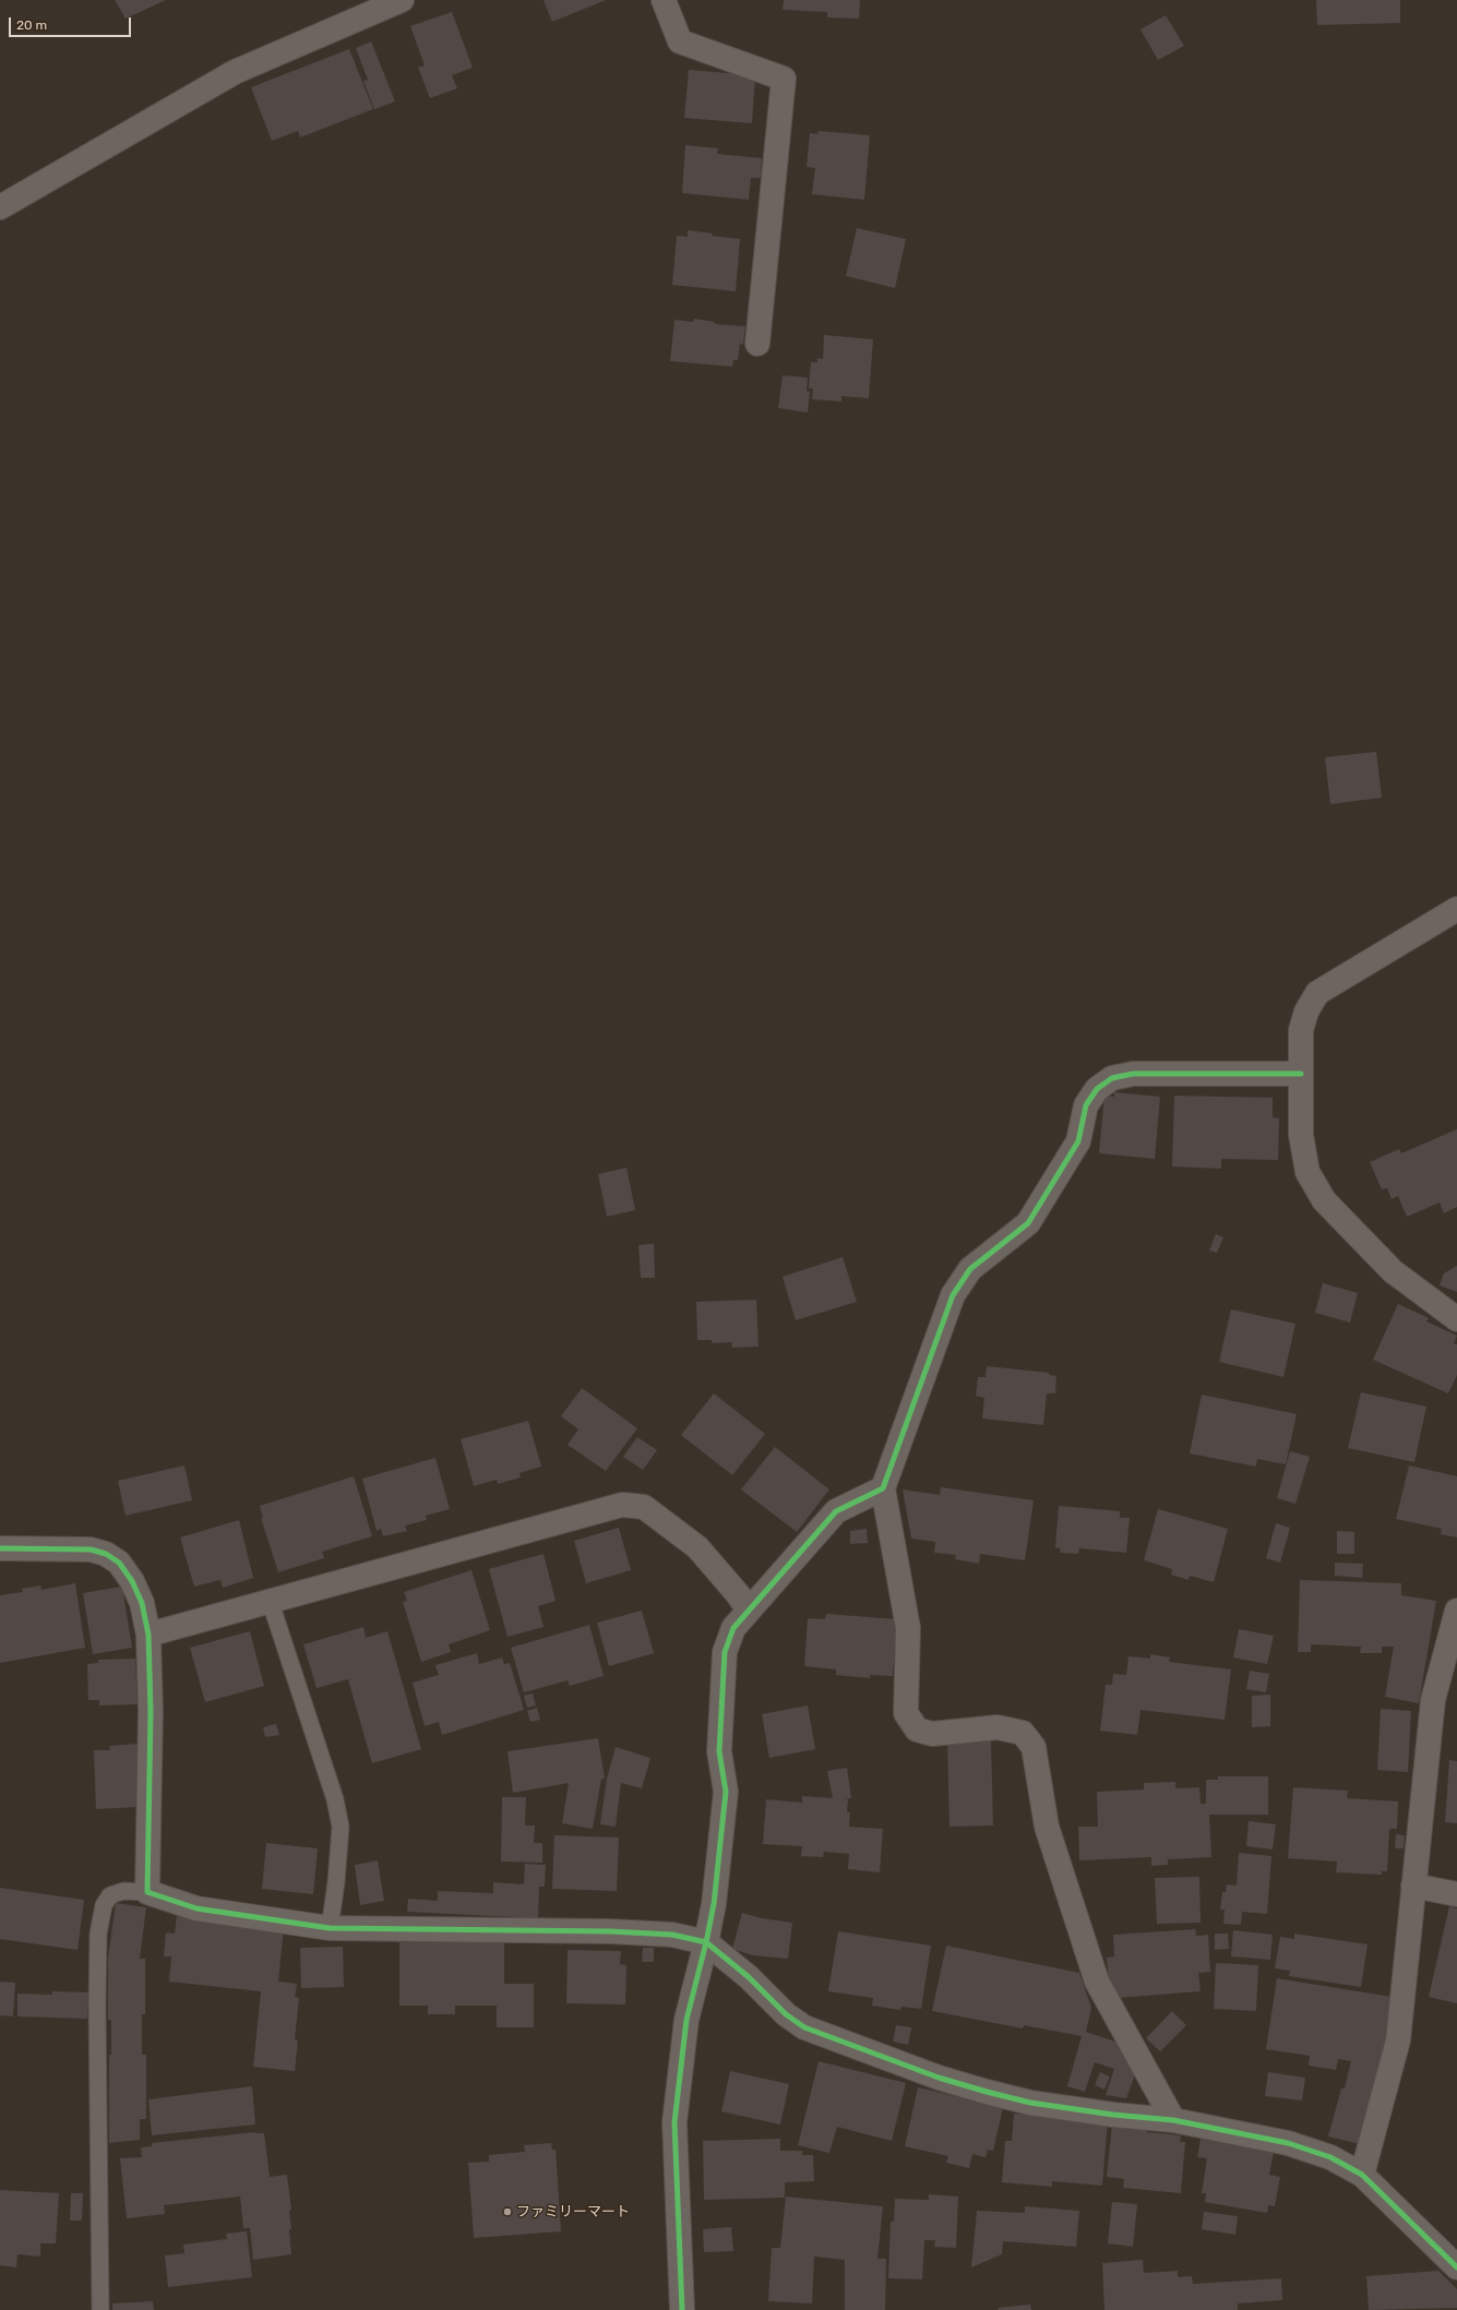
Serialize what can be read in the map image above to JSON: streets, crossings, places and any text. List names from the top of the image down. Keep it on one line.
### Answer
{"places":["ファミリーマート"],"scale_bar":"20 m"}
